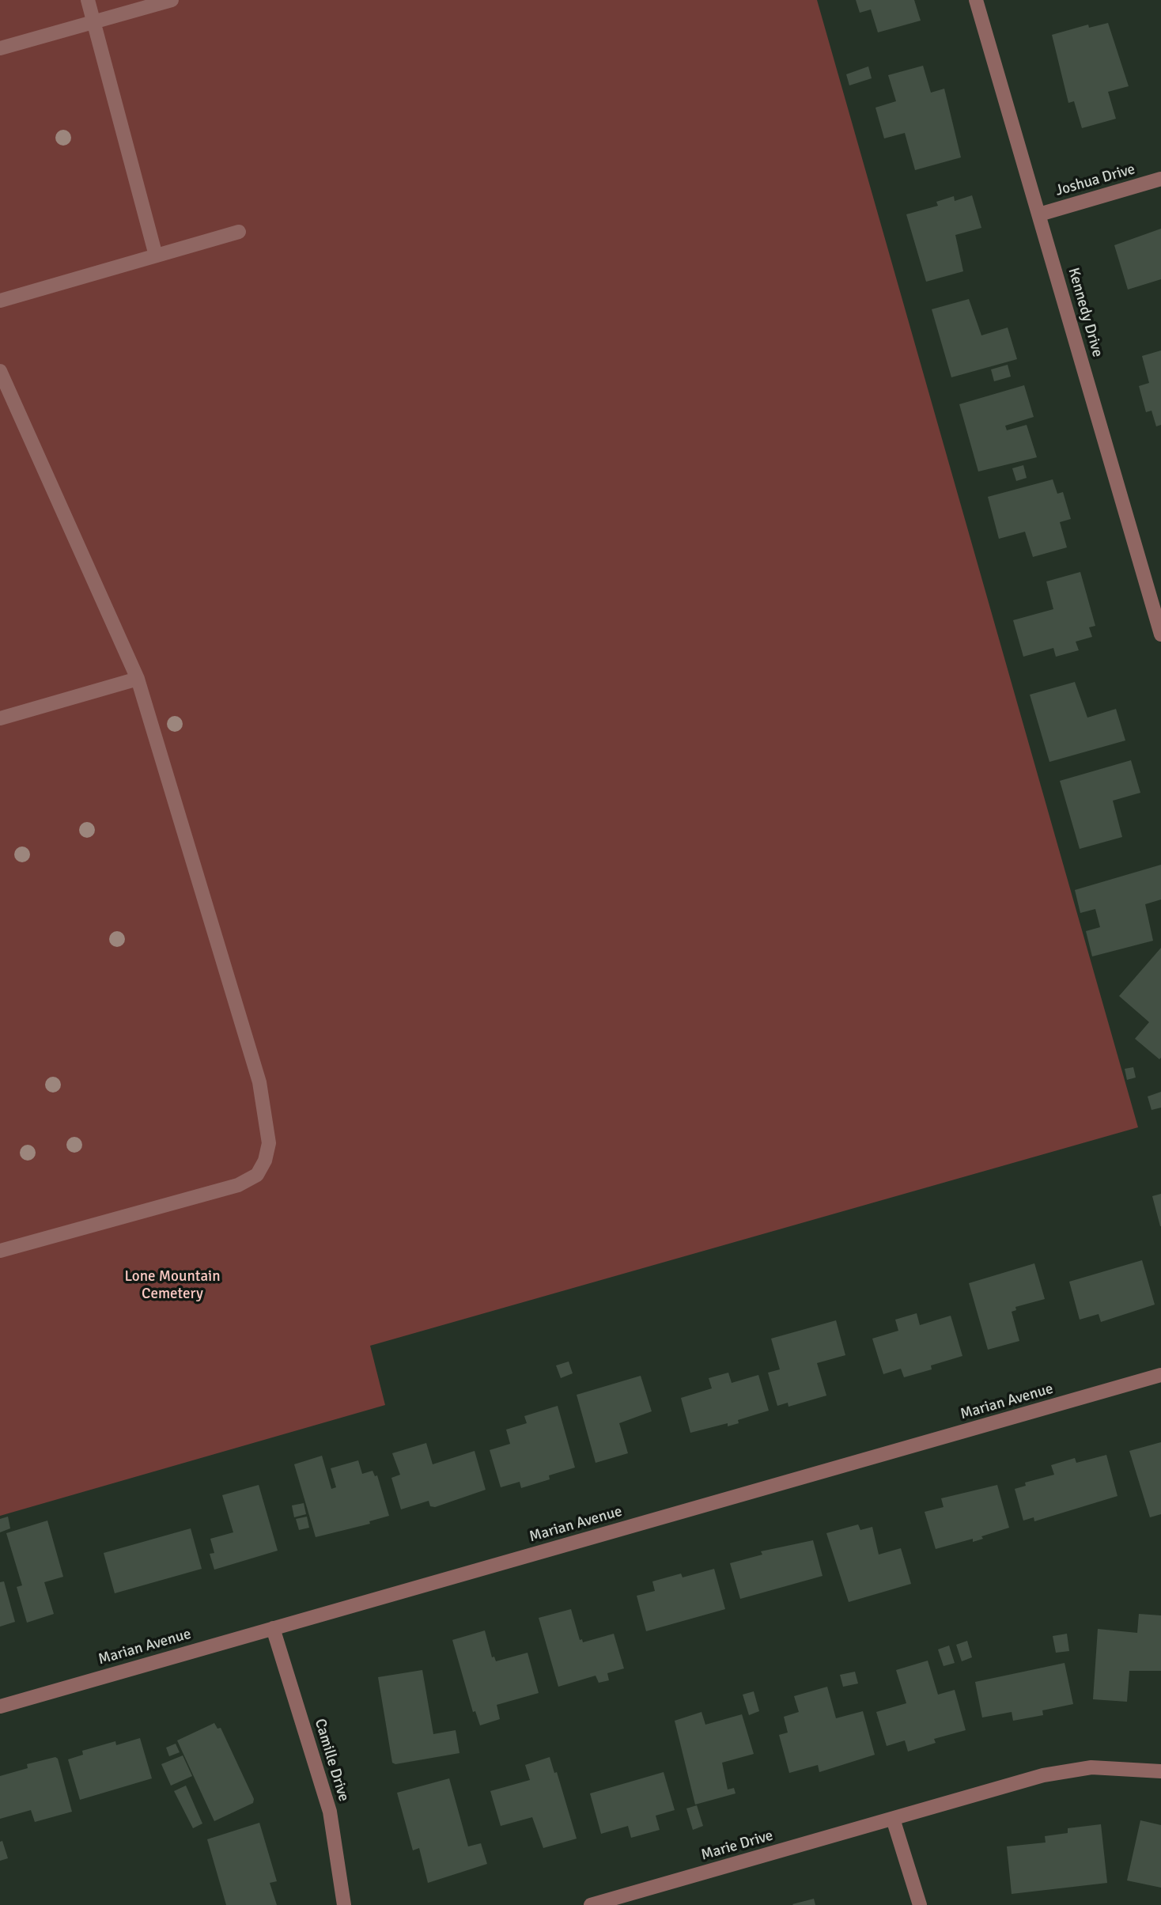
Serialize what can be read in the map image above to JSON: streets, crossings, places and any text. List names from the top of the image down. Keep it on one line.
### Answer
{"streets":{"street":["Joshua Drive","Kennedy Drive","Marian Avenue","Camille Drive","Marie Drive"]},"crossings":[["Joshua Drive","Kennedy Drive"],["Marian Avenue","Camille Drive"]],"parks":["Lone Mountain Cemetery"]}
